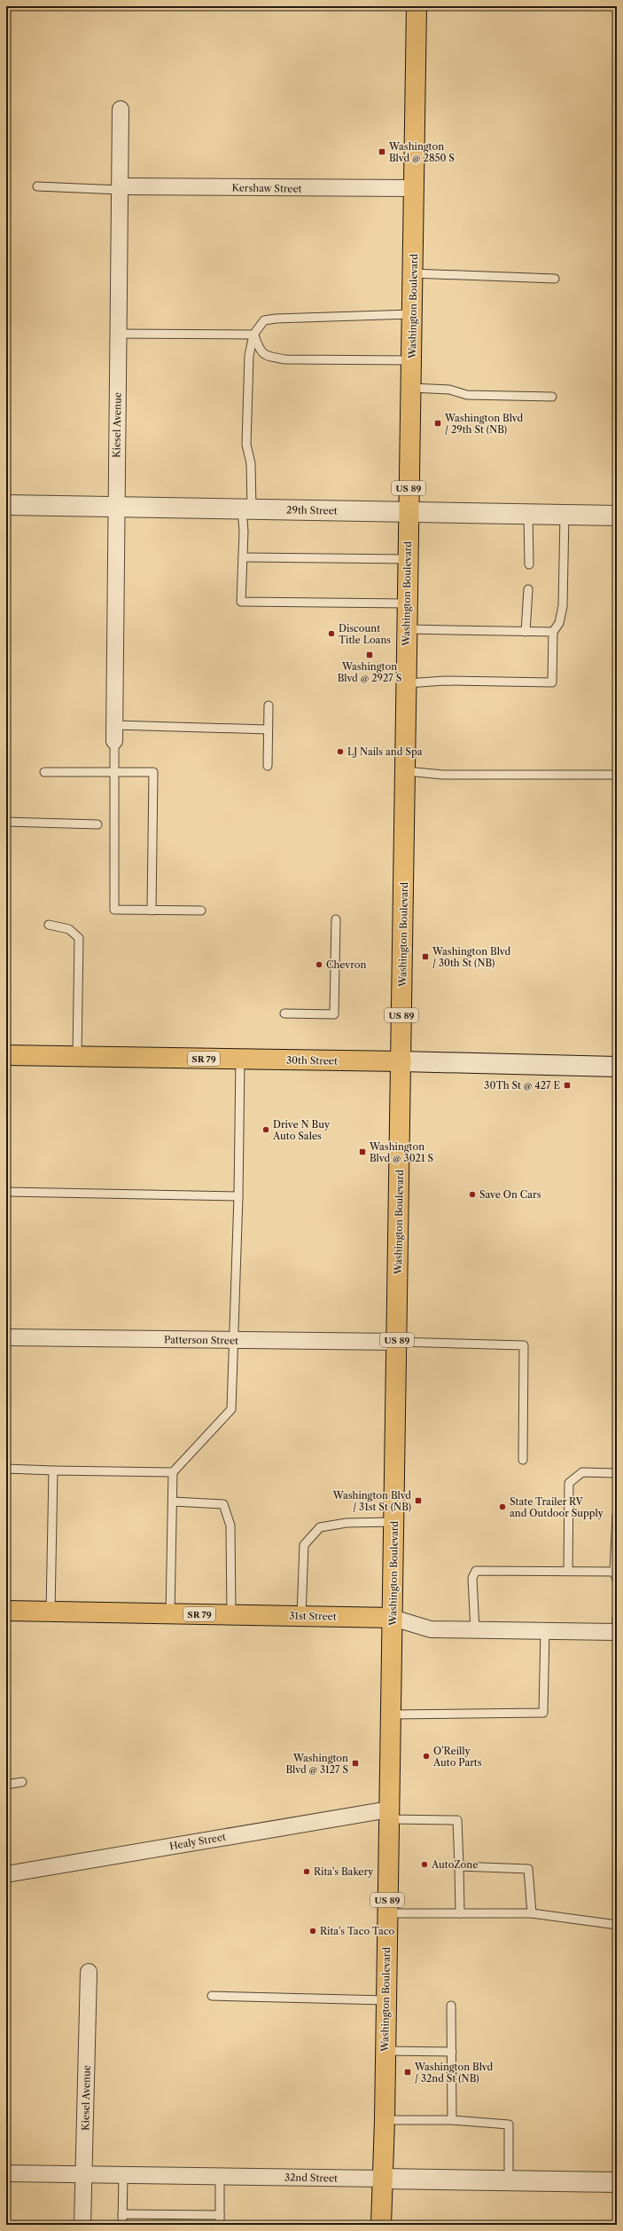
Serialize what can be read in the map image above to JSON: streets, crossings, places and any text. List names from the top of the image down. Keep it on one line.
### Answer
{"streets":{"main road":["Washington Boulevard","US 89","SR 79","30th Street","31st Street"],"street":["Kershaw Street","Kiesel Avenue","29th Street","Patterson Street","Healy Street","32nd Street"]},"crossings":[["Kershaw Street","Washington Boulevard"],["Kershaw Street","Kiesel Avenue"],["Washington Boulevard","29th Street"],["Washington Boulevard","30th Street"],["Washington Boulevard","Patterson Street"],["Washington Boulevard","31st Street"],["Washington Boulevard","Healy Street"],["Washington Boulevard","32nd Street"],["Kiesel Avenue","29th Street"],["Kiesel Avenue","32nd Street"]],"places":{"transit":["Washington Blvd @ 2850 S","Washington Blvd / 29th St (NB)","Washington Blvd @ 2927 S","Washington Blvd / 30th St (NB)","30Th St @ 427 E","Washington Blvd @ 3021 S","Washington Blvd / 31st St (NB)","Washington Blvd @ 3127 S","Washington Blvd / 32nd St (NB)"],"other":["Discount Title Loans","LJ Nails and Spa","Chevron","Drive N Buy Auto Sales","Save On Cars","State Trailer RV and Outdoor Supply","O'Reilly Auto Parts","AutoZone","Rita's Bakery","Rita's Taco Taco"]}}
